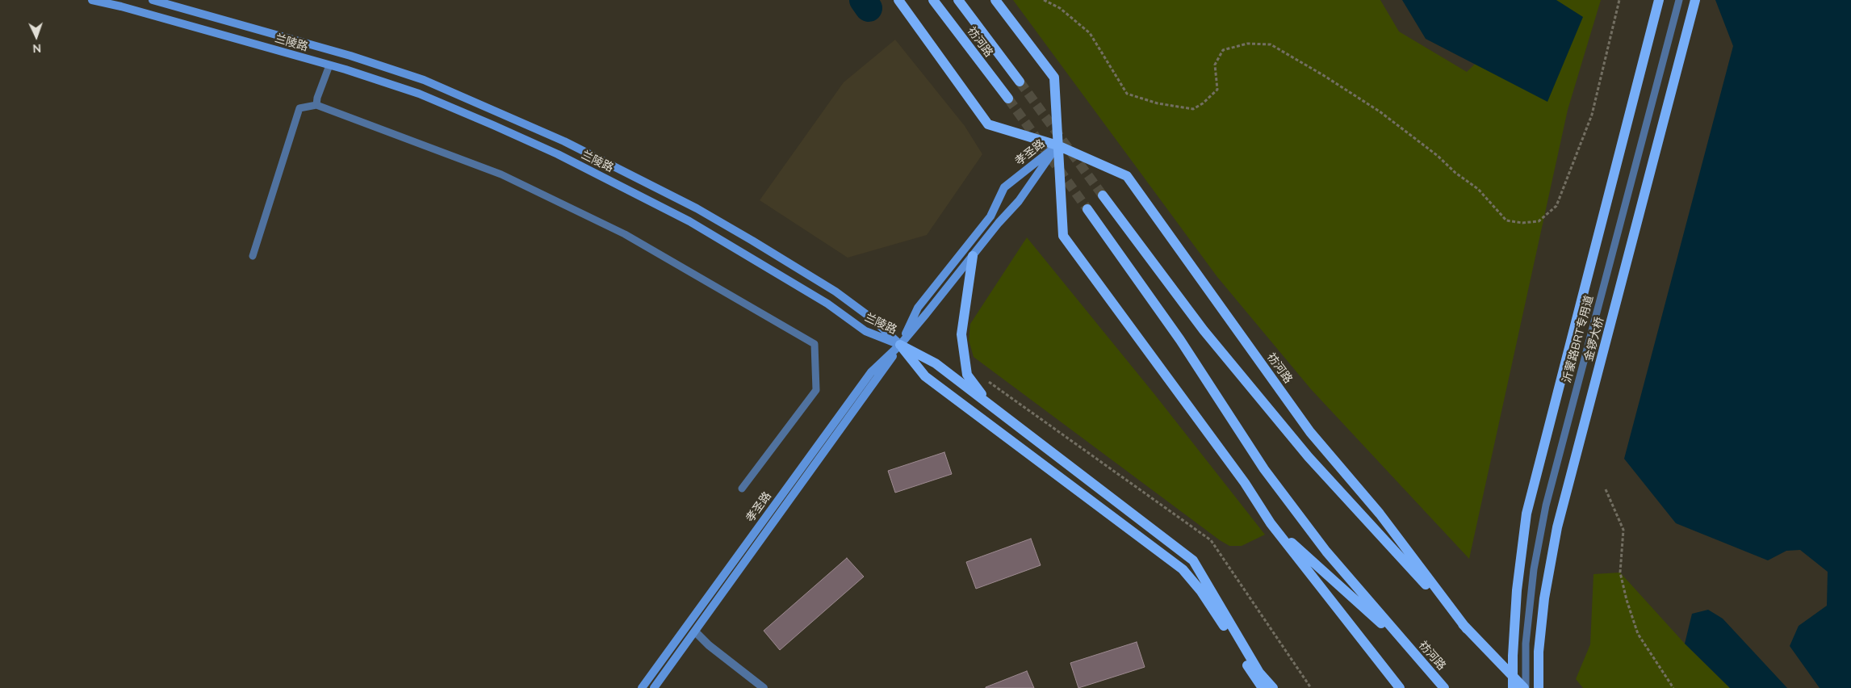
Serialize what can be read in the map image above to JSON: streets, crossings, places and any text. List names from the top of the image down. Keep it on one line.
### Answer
{"streets":{"main road":["祊河路","兰陵路","孝圣路","金锣大桥"],"lane":["沂蒙路BRT专用道"]},"crossings":[["祊河路","孝圣路"],["祊河路","沂蒙路BRT专用道"],["兰陵路","孝圣路"]],"north":"bottom"}
